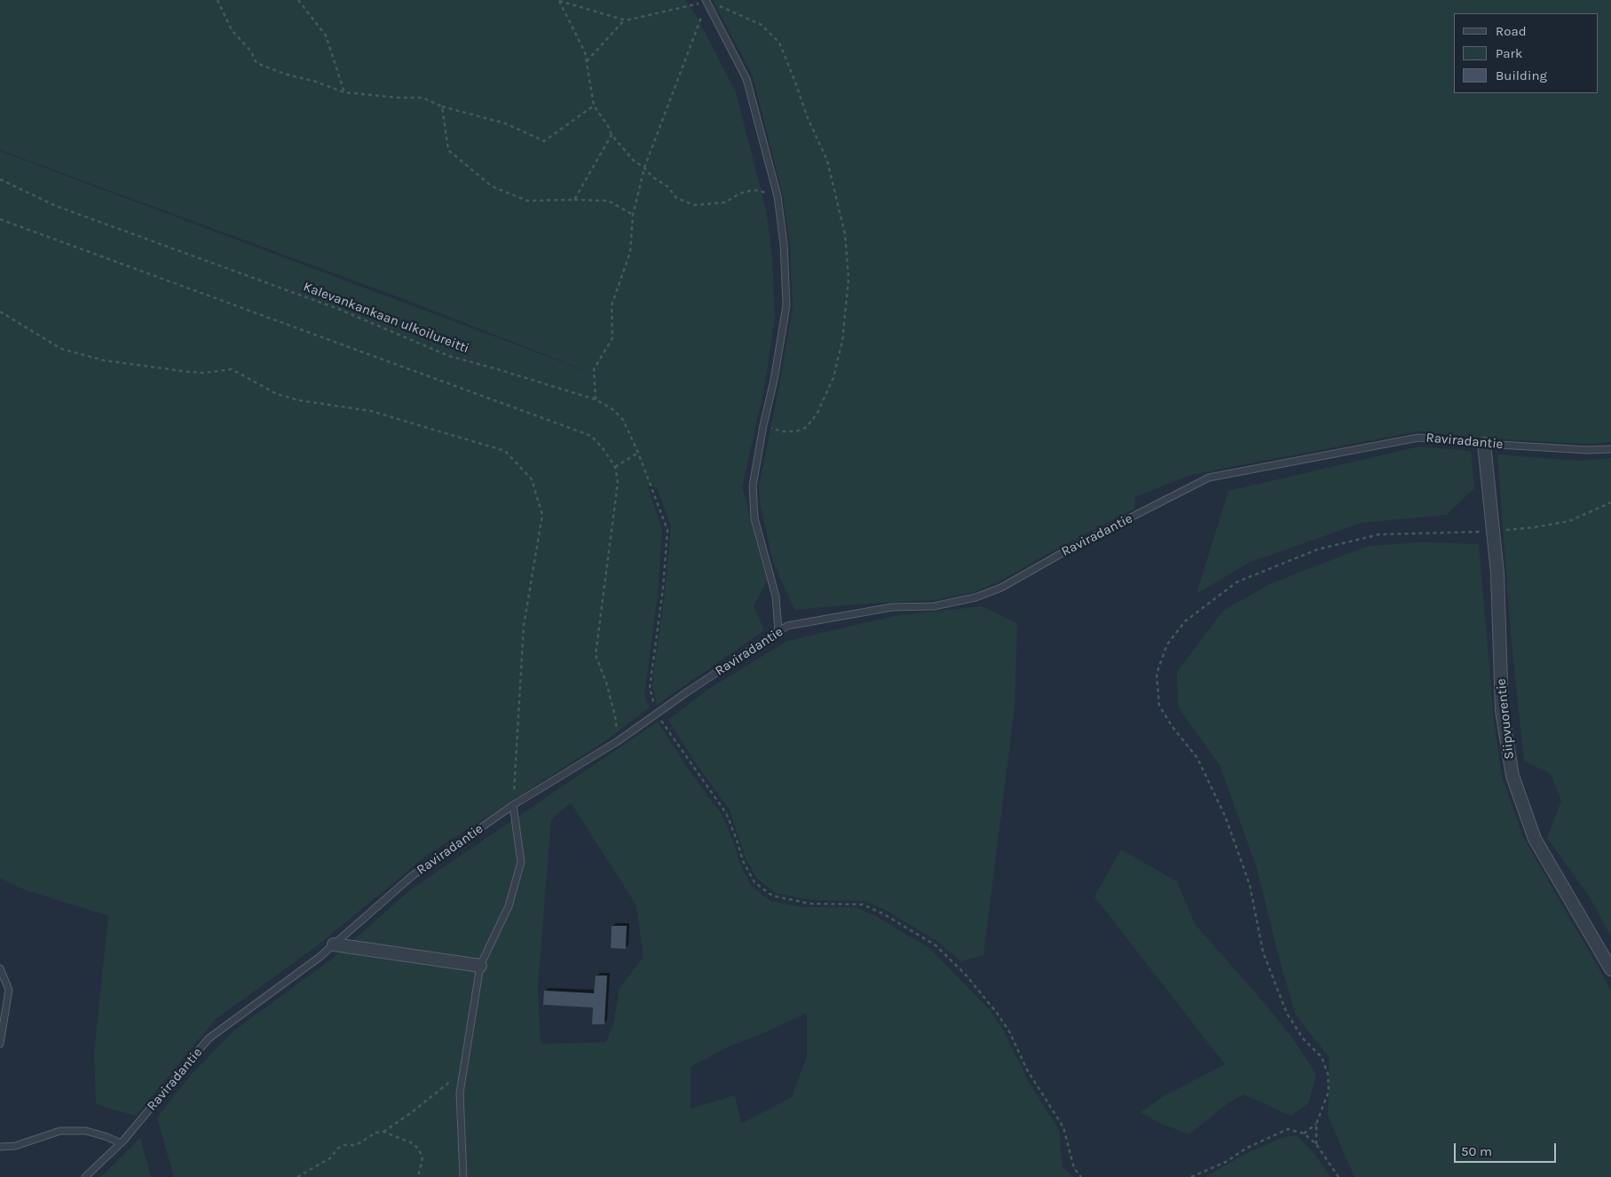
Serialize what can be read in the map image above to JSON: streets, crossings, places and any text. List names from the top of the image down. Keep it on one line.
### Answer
{"streets":{"street":["Siipvuorentie"],"lane":["Raviradantie"],"path":["Kalevankankaan ulkoilureitti"]},"crossings":[["Kalevankankaan ulkoilureitti","Raviradantie"],["Raviradantie","Siipvuorentie"]],"legend":["Road","Park","Building"],"scale_bar":"50 m"}
